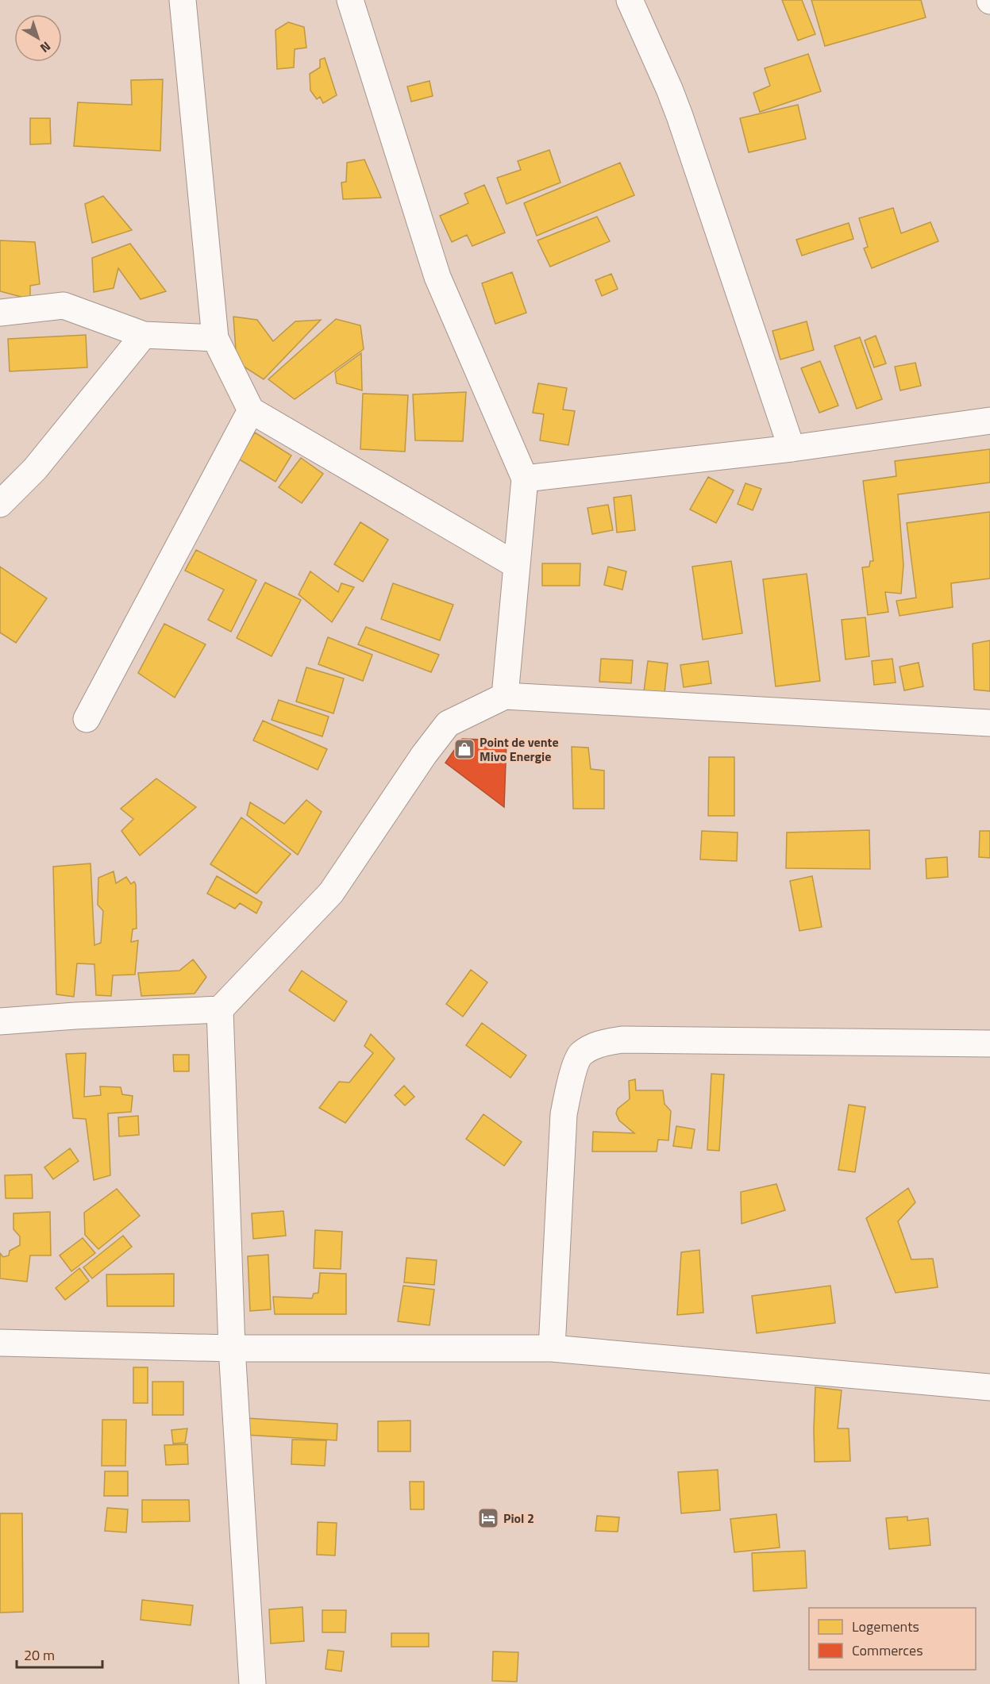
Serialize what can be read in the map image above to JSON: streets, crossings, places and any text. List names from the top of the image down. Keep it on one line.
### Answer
{"places":{"shop":["Point de vente Mivo Energie"],"hotel":["Piol 2"]},"legend":["Logements","Commerces"],"scale_bar":"20 m","north":"bottom right"}
